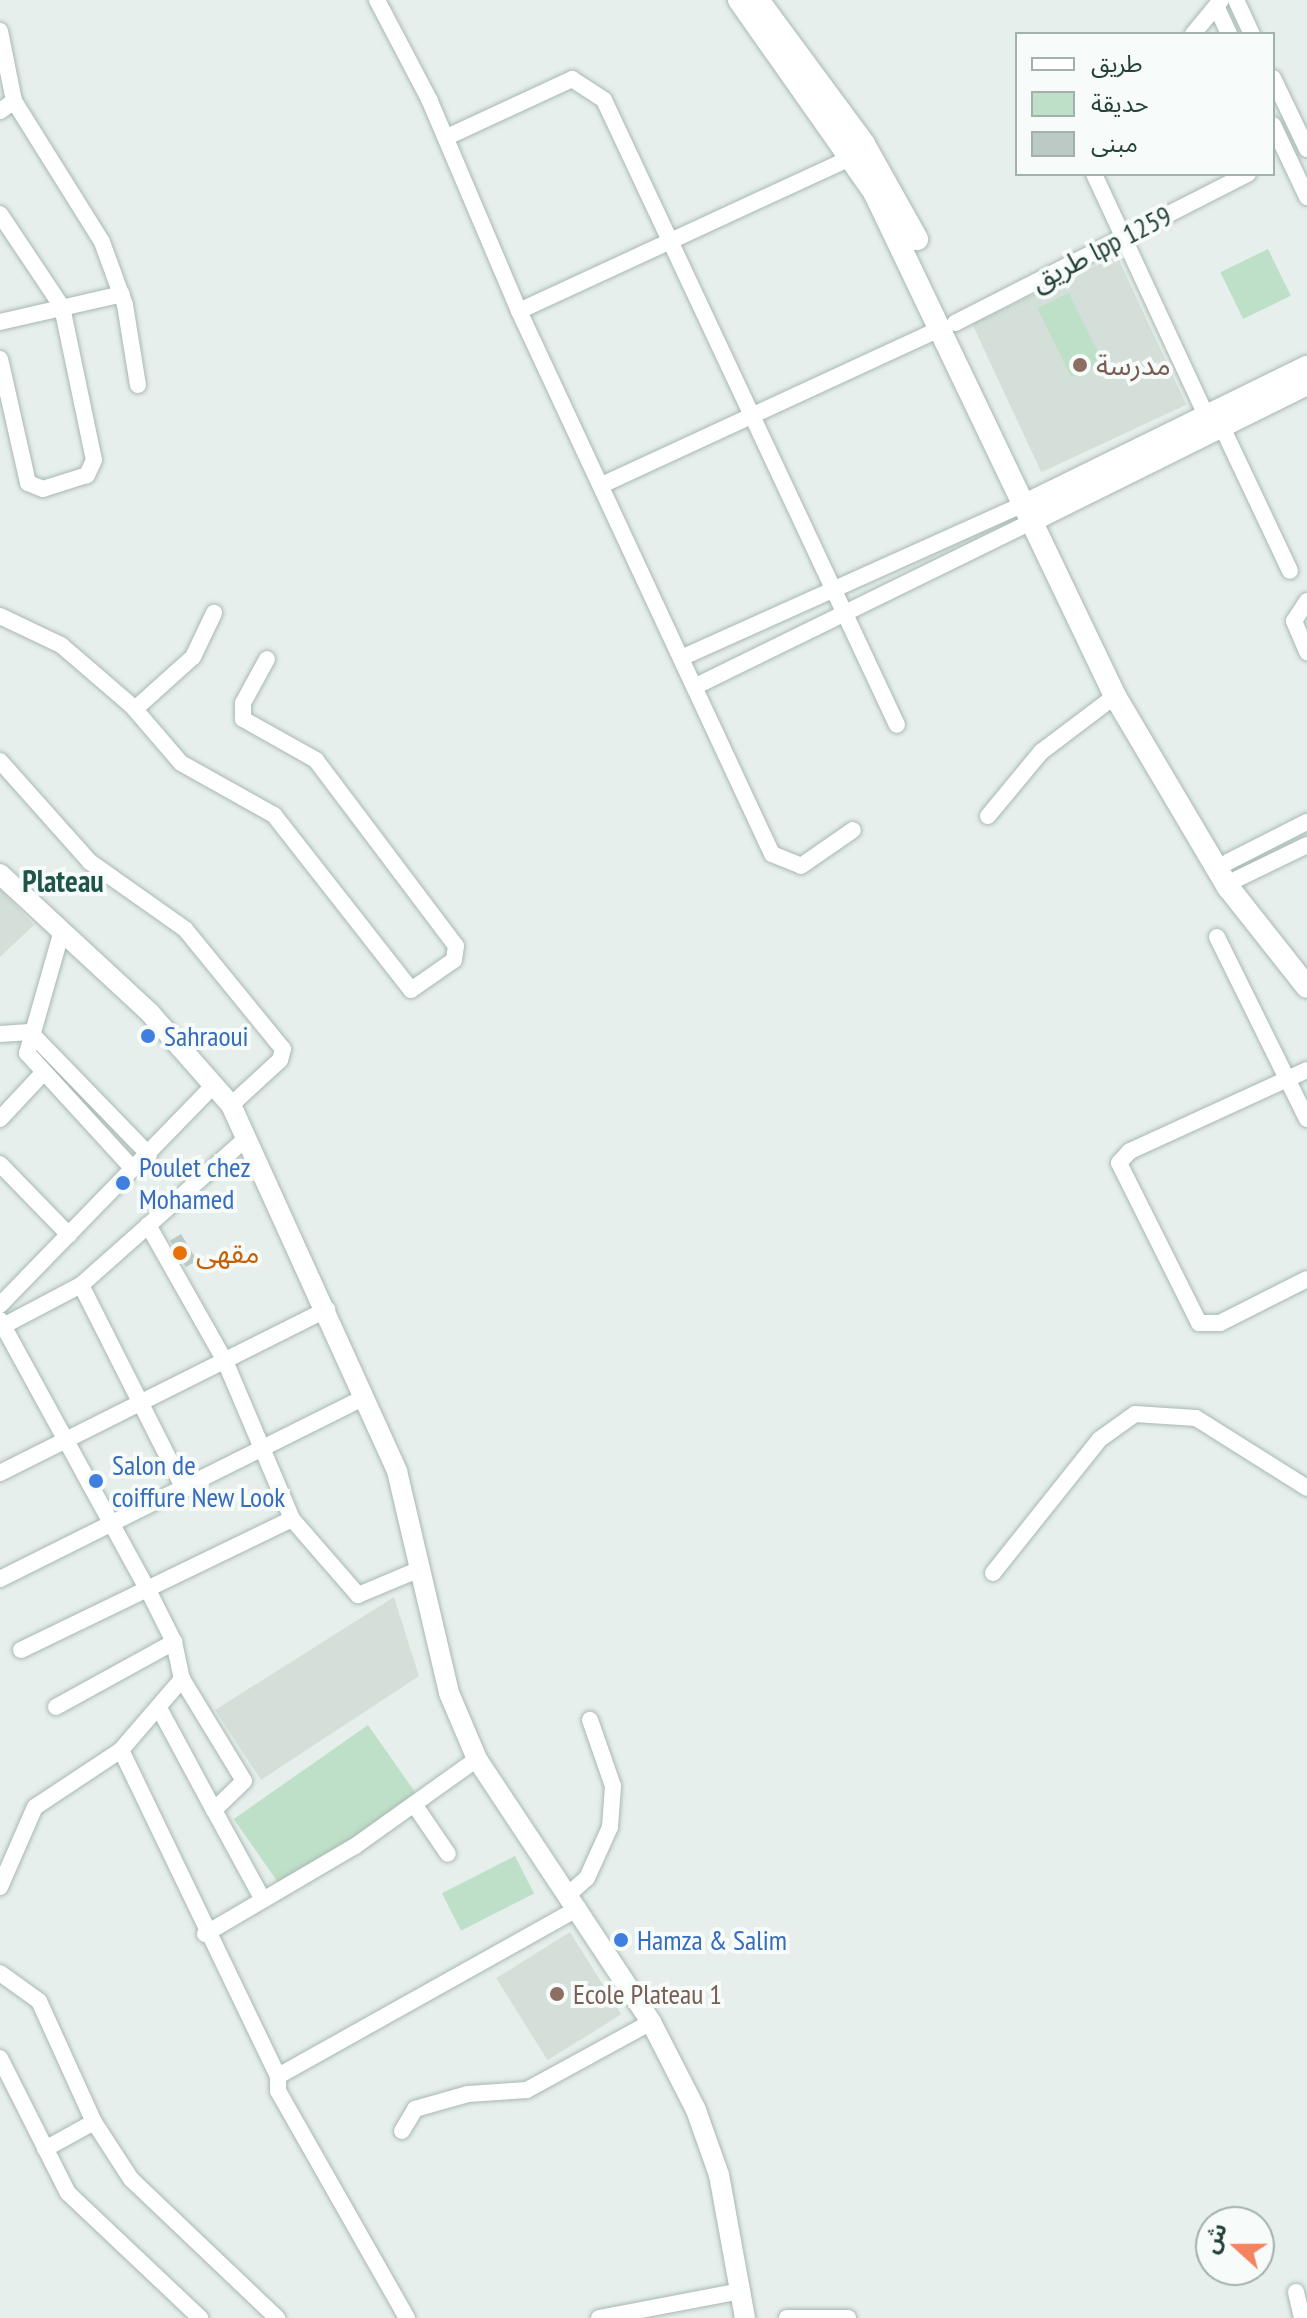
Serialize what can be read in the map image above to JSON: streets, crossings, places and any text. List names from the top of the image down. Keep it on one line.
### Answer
{"streets":{"street":["طريق lpp 1259"]},"districts":["Plateau"],"places":["مدرسة","Sahraoui","Poulet chez Mohamed","مقهى","Salon de coiffure New Look","Hamza & Salim","Ecole Plateau 1"],"legend":["طريق","حديقة","مبنى"],"north":"left"}
